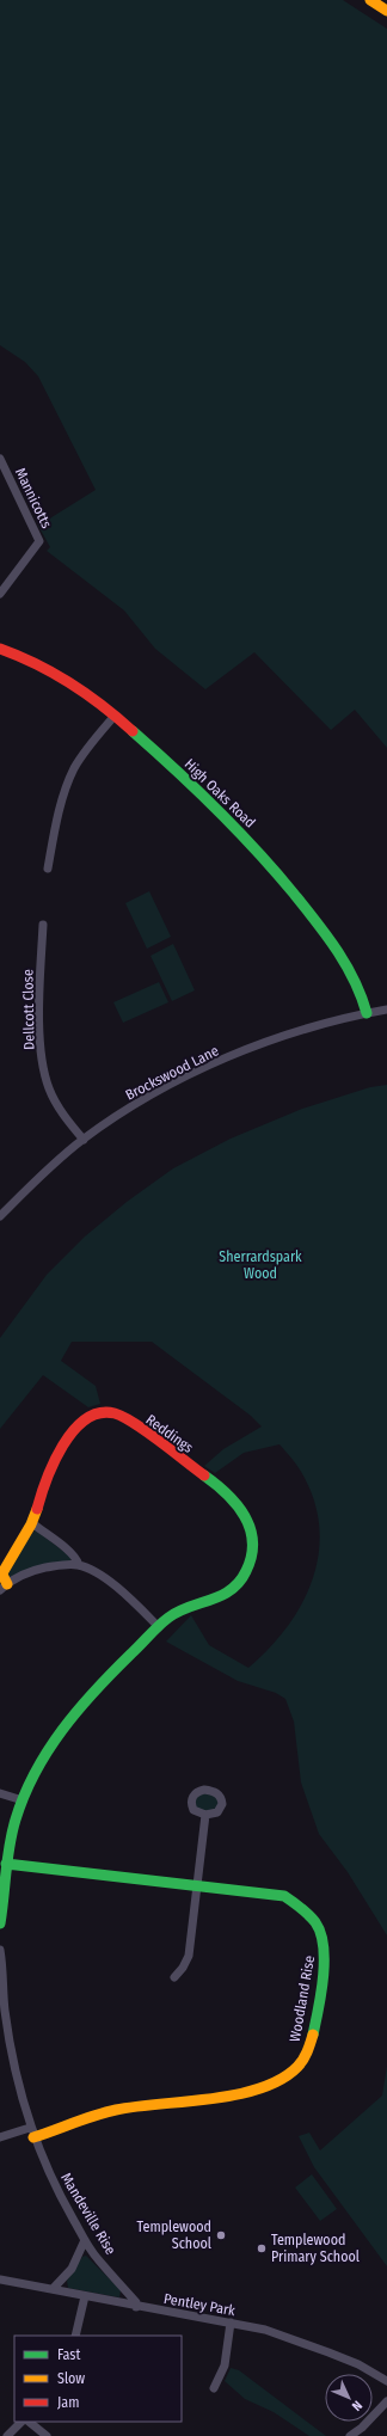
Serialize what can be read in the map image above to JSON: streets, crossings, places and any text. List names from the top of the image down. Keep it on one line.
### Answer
{"streets":{"street":["Mannicotts","High Oaks Road","Dellcott Close","Brockswood Lane","Reddings","Woodland Rise","Mandeville Rise","Pentley Park"]},"crossings":[["High Oaks Road","Brockswood Lane"],["Dellcott Close","Brockswood Lane"],["Reddings","Woodland Rise"],["Woodland Rise","Mandeville Rise"],["Mandeville Rise","Pentley Park"]],"parks":["Sherrardspark Wood"],"places":["Templewood School","Templewood Primary School"],"legend":["Fast","Slow","Jam"],"north":"bottom right"}
